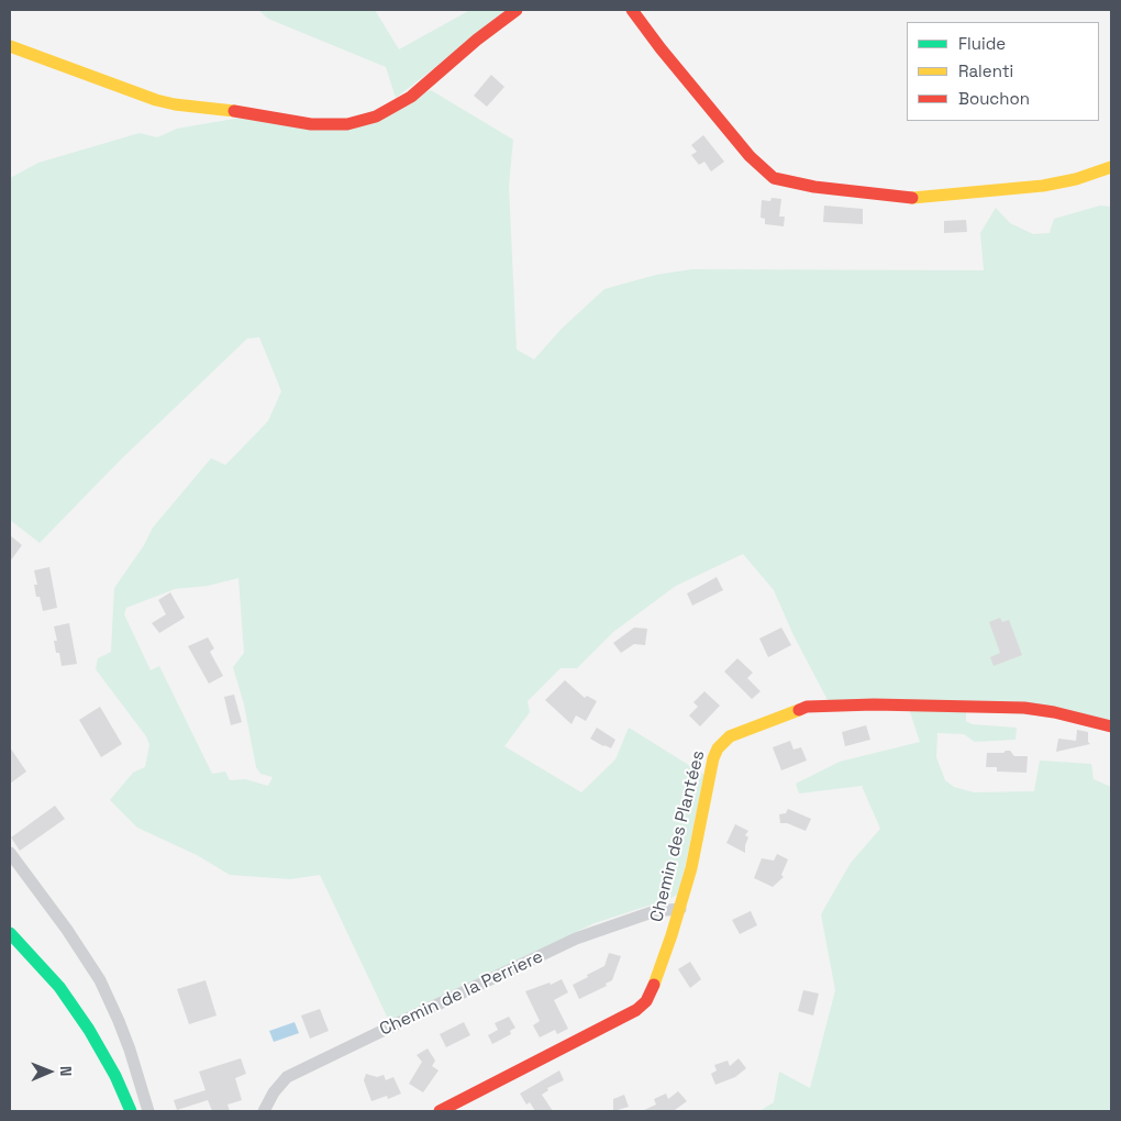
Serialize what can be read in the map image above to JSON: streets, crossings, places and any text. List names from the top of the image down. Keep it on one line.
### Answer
{"streets":{"street":["Chemin des Plantées","Chemin de la Perriere"]},"crossings":[["Chemin des Plantées","Chemin de la Perriere"]],"legend":["Fluide","Ralenti","Bouchon"],"north":"right"}
